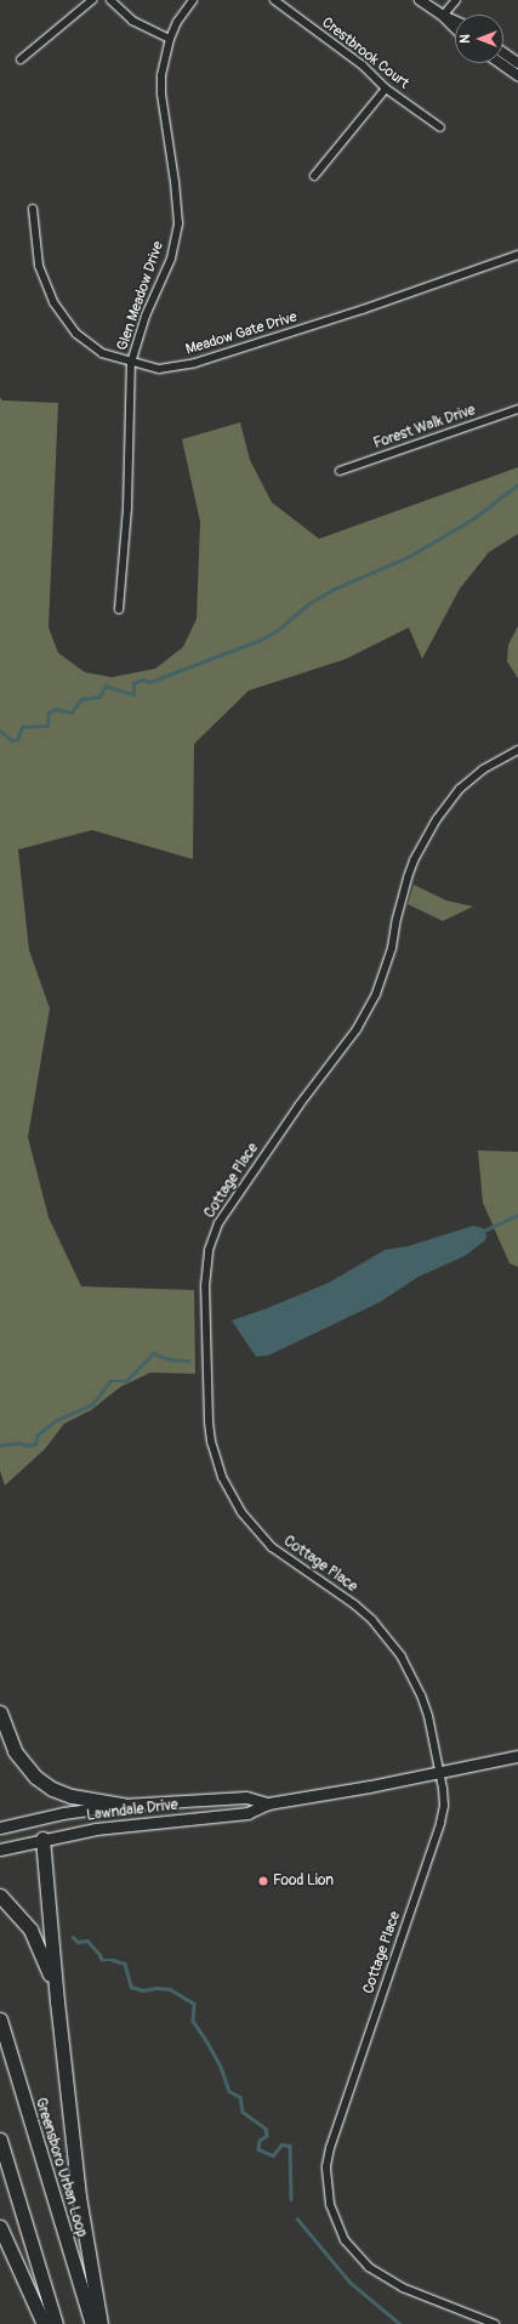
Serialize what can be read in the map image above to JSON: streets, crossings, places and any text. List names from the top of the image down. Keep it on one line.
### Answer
{"streets":{"highway":["Greensboro Urban Loop"],"main road":["Lawndale Drive"],"street":["Crestbrook Court","Glen Meadow Drive","Meadow Gate Drive","Forest Walk Drive","Cottage Place"]},"crossings":[["Glen Meadow Drive","Meadow Gate Drive"],["Cottage Place","Lawndale Drive"]],"places":["Food Lion"],"north":"left"}
